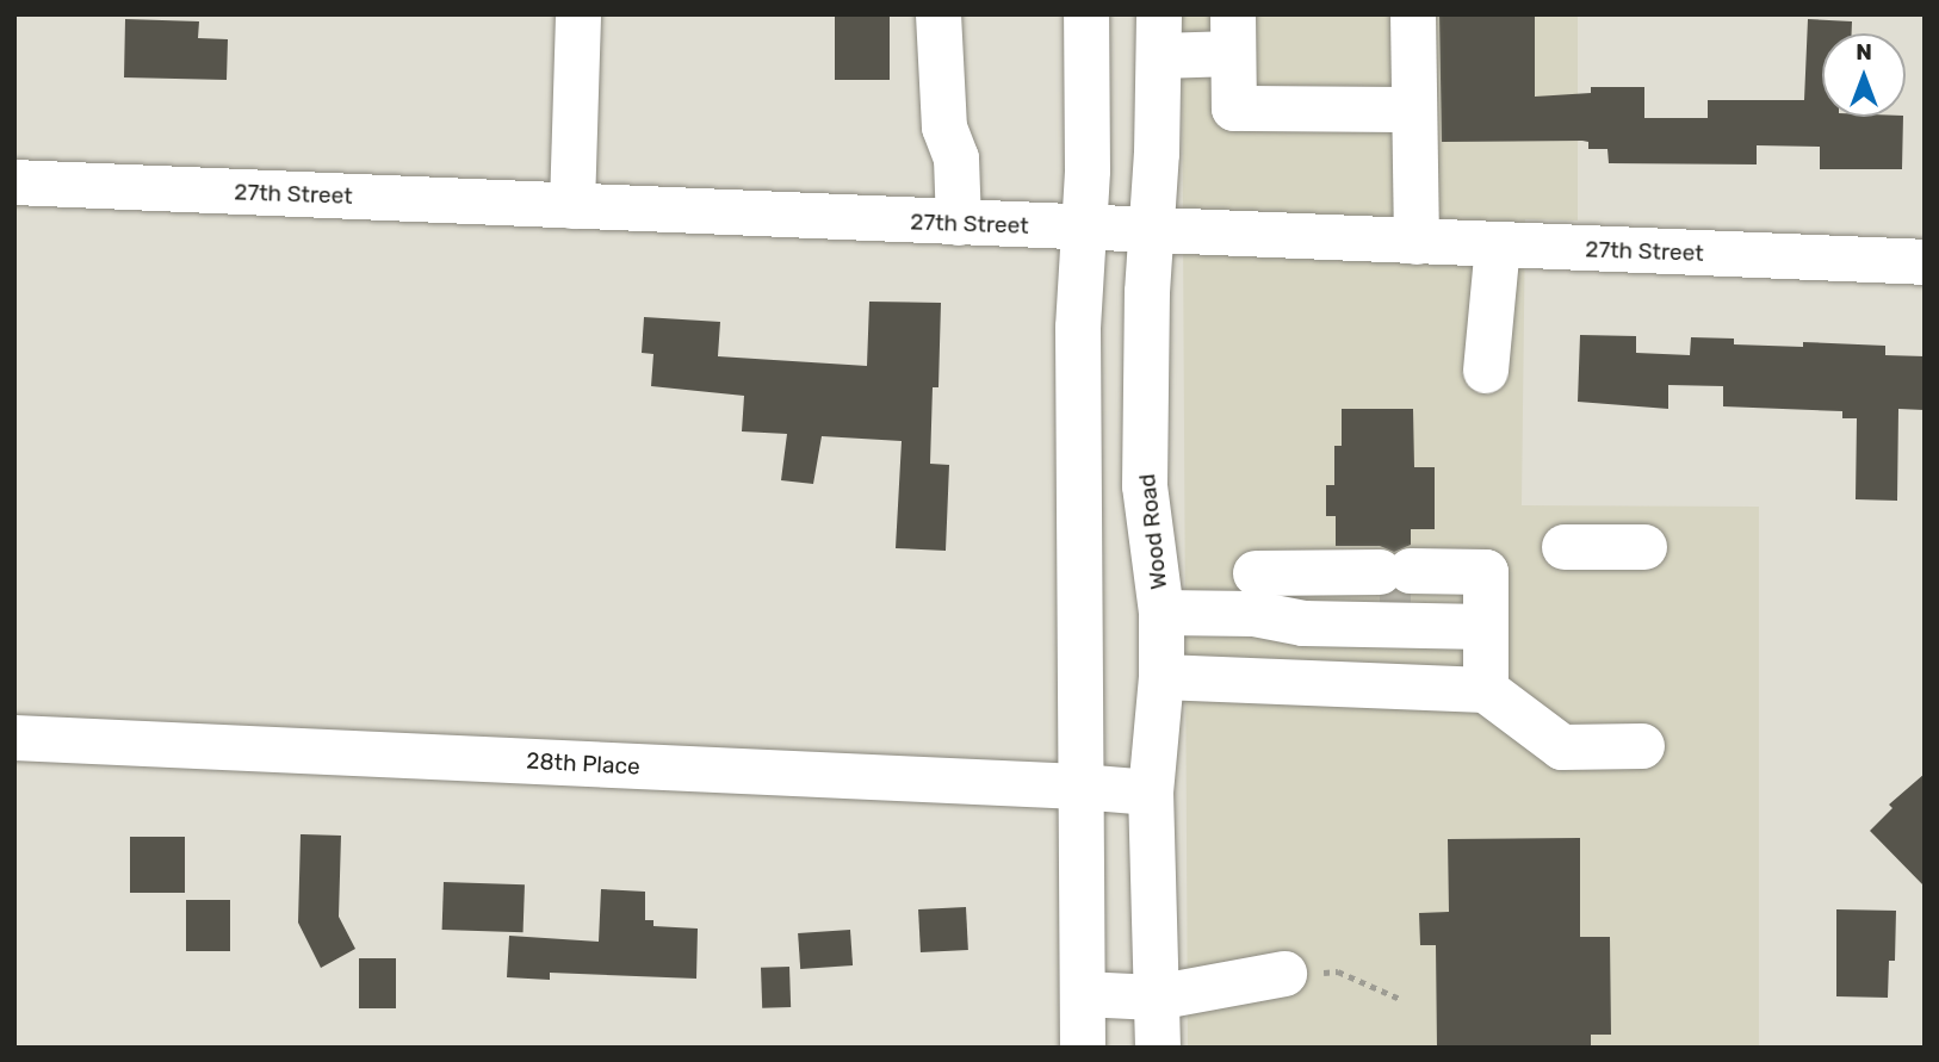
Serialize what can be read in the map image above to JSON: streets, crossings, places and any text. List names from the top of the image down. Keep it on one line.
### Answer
{"streets":{"street":["27th Street","Wood Road","28th Place"]},"crossings":[["27th Street","Wood Road"],["Wood Road","28th Place"]],"north":"top"}
